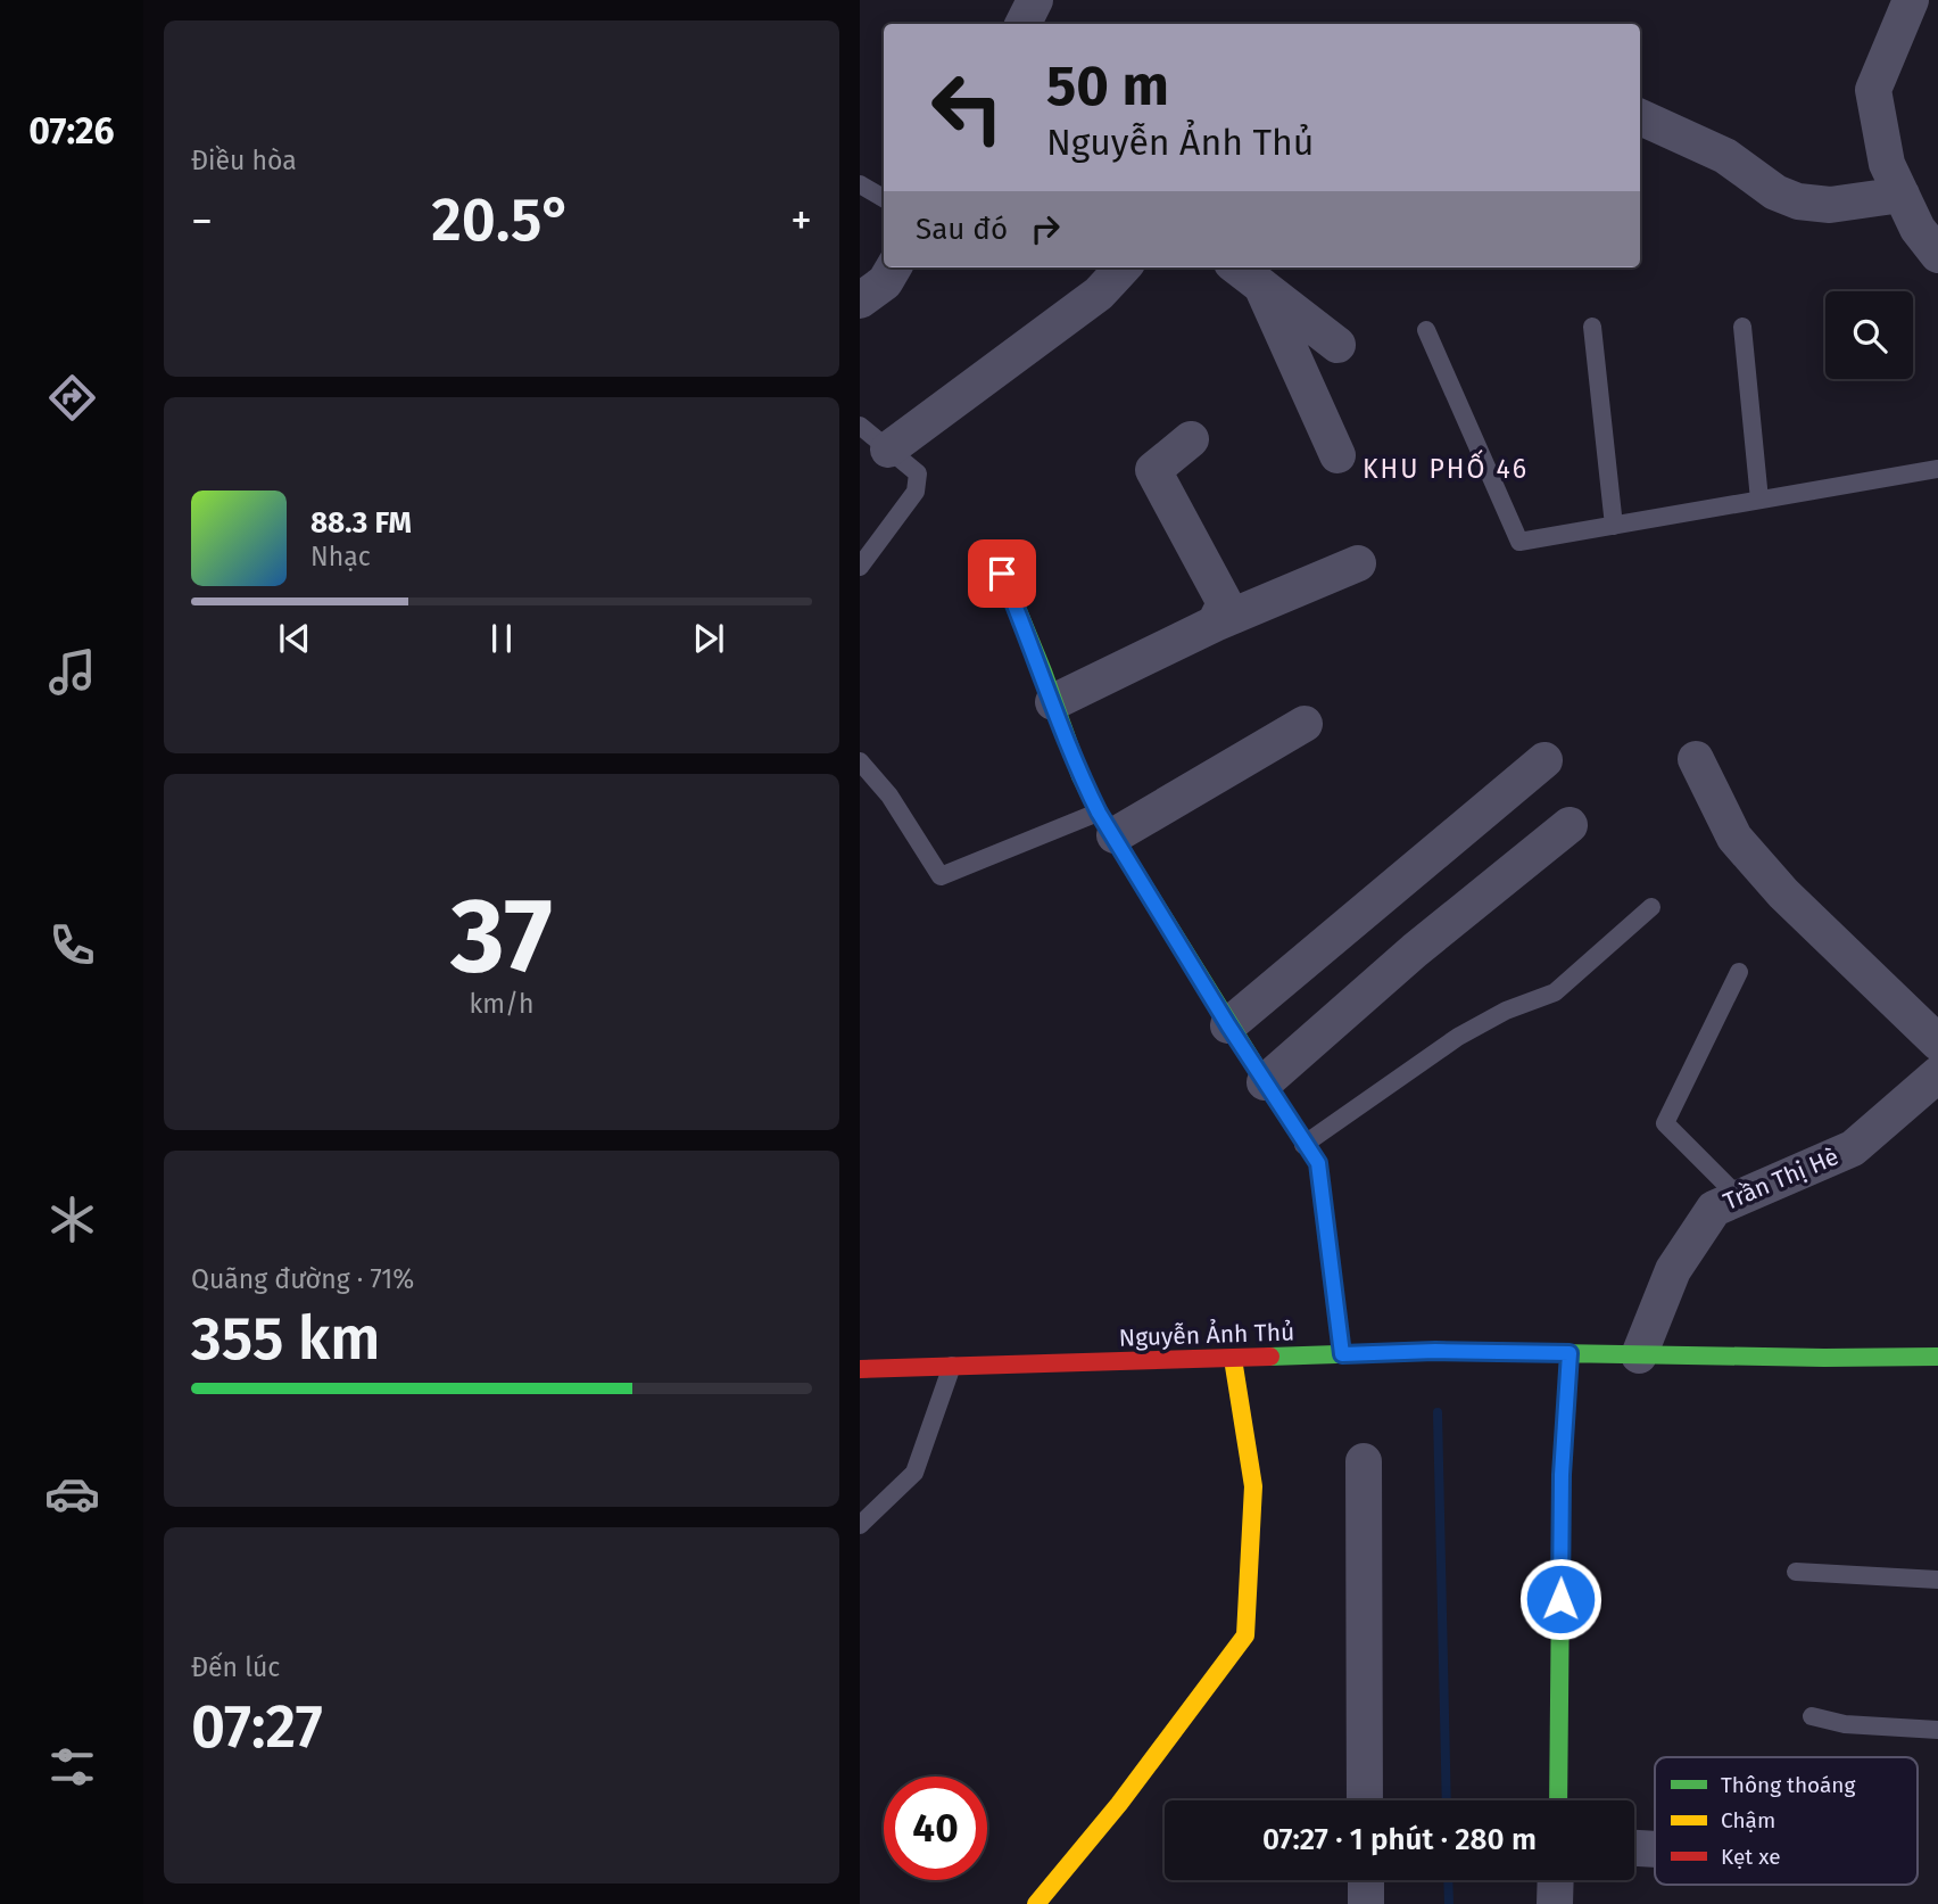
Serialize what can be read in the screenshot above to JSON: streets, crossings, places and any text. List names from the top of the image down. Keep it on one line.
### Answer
{"streets":{"street":["Trần Thị Hè","Nguyễn Ảnh Thủ"]},"crossings":[["Trần Thị Hè","Nguyễn Ảnh Thủ"]],"districts":["KHU PHỐ 46"],"legend":["Thông thoáng","Chậm","Kẹt xe"],"page":{"tabs":"07:26","tile":["Điều hòa",["37","km/h"],["Quãng đường · 71%","355 km"],["Đến lúc","07:27"]],"turn":["50 m","Nguyễn Ảnh Thủ"],"heat":["−","20.5°","+"],"then":"Sau đó","song":["88.3 FM","Nhạc"],"limit":"40","trip":"07:27 · 1 phút · 280 m"}}
